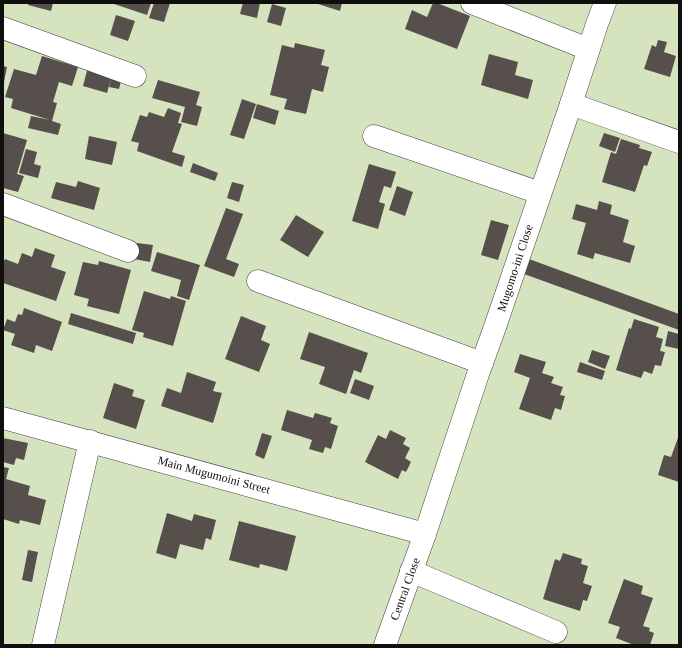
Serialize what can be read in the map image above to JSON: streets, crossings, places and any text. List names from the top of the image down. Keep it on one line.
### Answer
{"streets":{"street":["Mugomo-ini Close","Main Mugumoini Street","Central Close"]},"crossings":[["Mugomo-ini Close","Main Mugumoini Street"],["Mugomo-ini Close","Central Close"],["Main Mugumoini Street","Central Close"]]}
